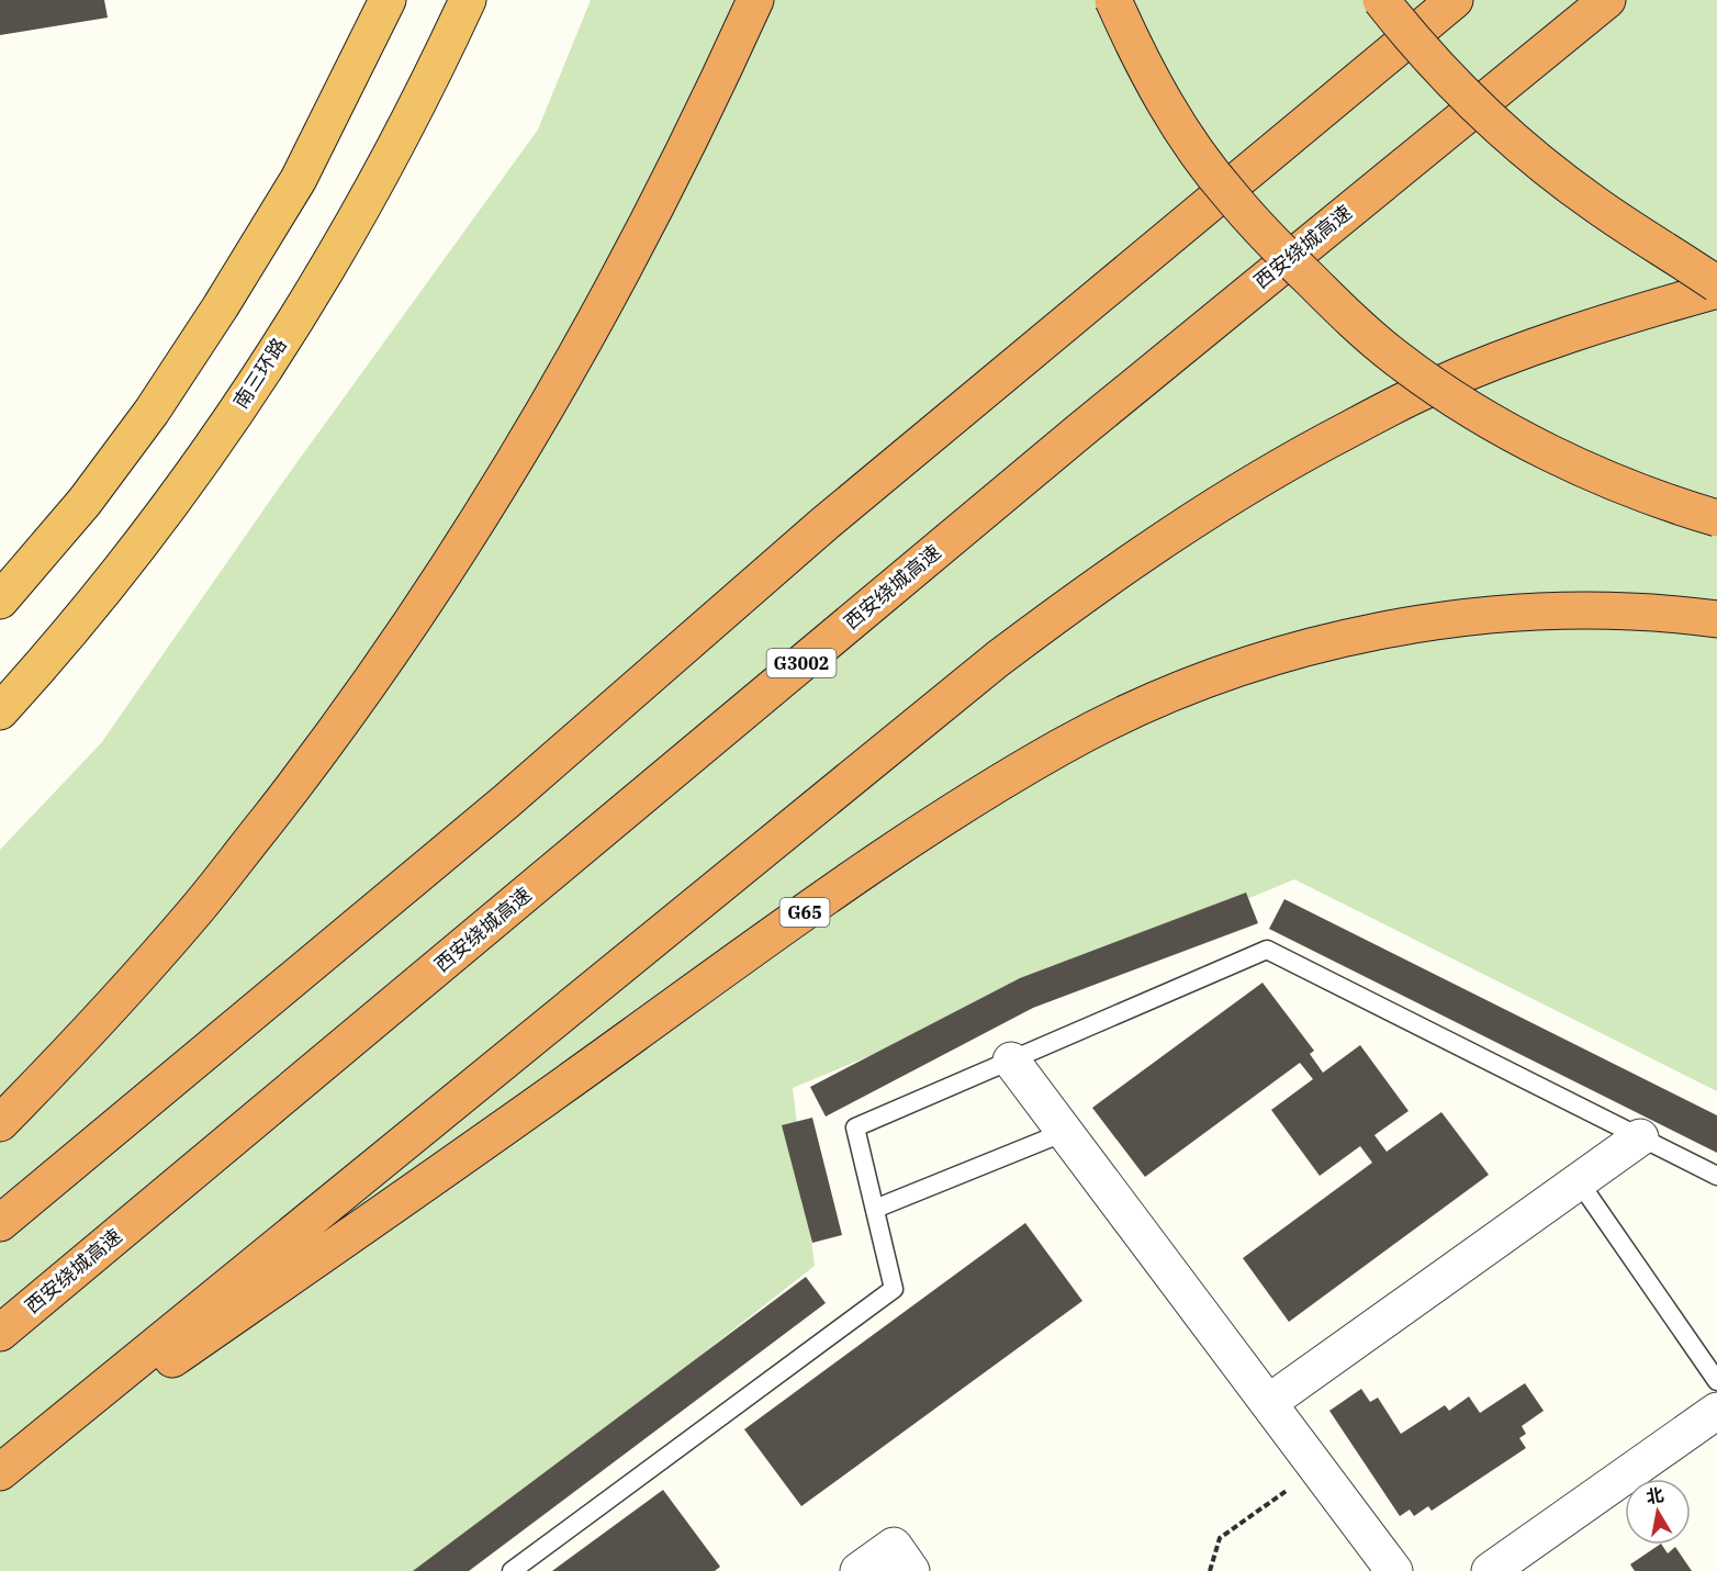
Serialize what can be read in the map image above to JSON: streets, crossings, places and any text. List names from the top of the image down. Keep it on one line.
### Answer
{"streets":{"highway":["西安绕城高速","南三环路","G3002","G65"]},"north":"top"}
